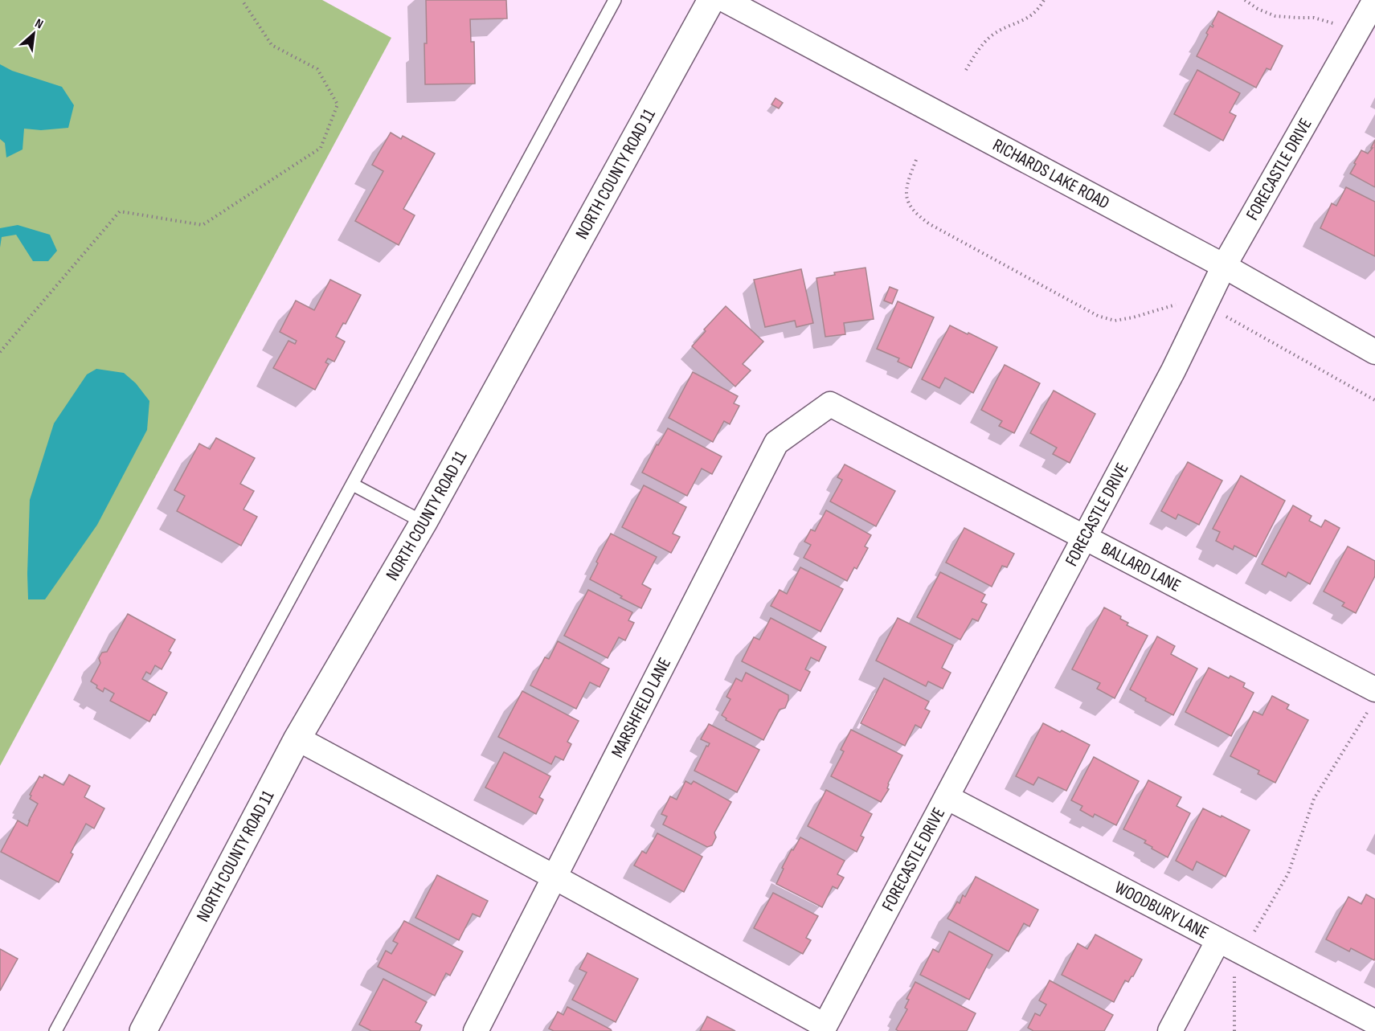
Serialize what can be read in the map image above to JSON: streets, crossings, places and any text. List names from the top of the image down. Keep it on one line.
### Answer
{"streets":{"main road":["NORTH COUNTY ROAD 11"],"street":["FORECASTLE DRIVE","RICHARDS LAKE ROAD","BALLARD LANE","MARSHFIELD LANE","WOODBURY LANE"]},"crossings":[["FORECASTLE DRIVE","RICHARDS LAKE ROAD"],["FORECASTLE DRIVE","BALLARD LANE"],["FORECASTLE DRIVE","WOODBURY LANE"],["BALLARD LANE","MARSHFIELD LANE"]],"north":"top right"}
